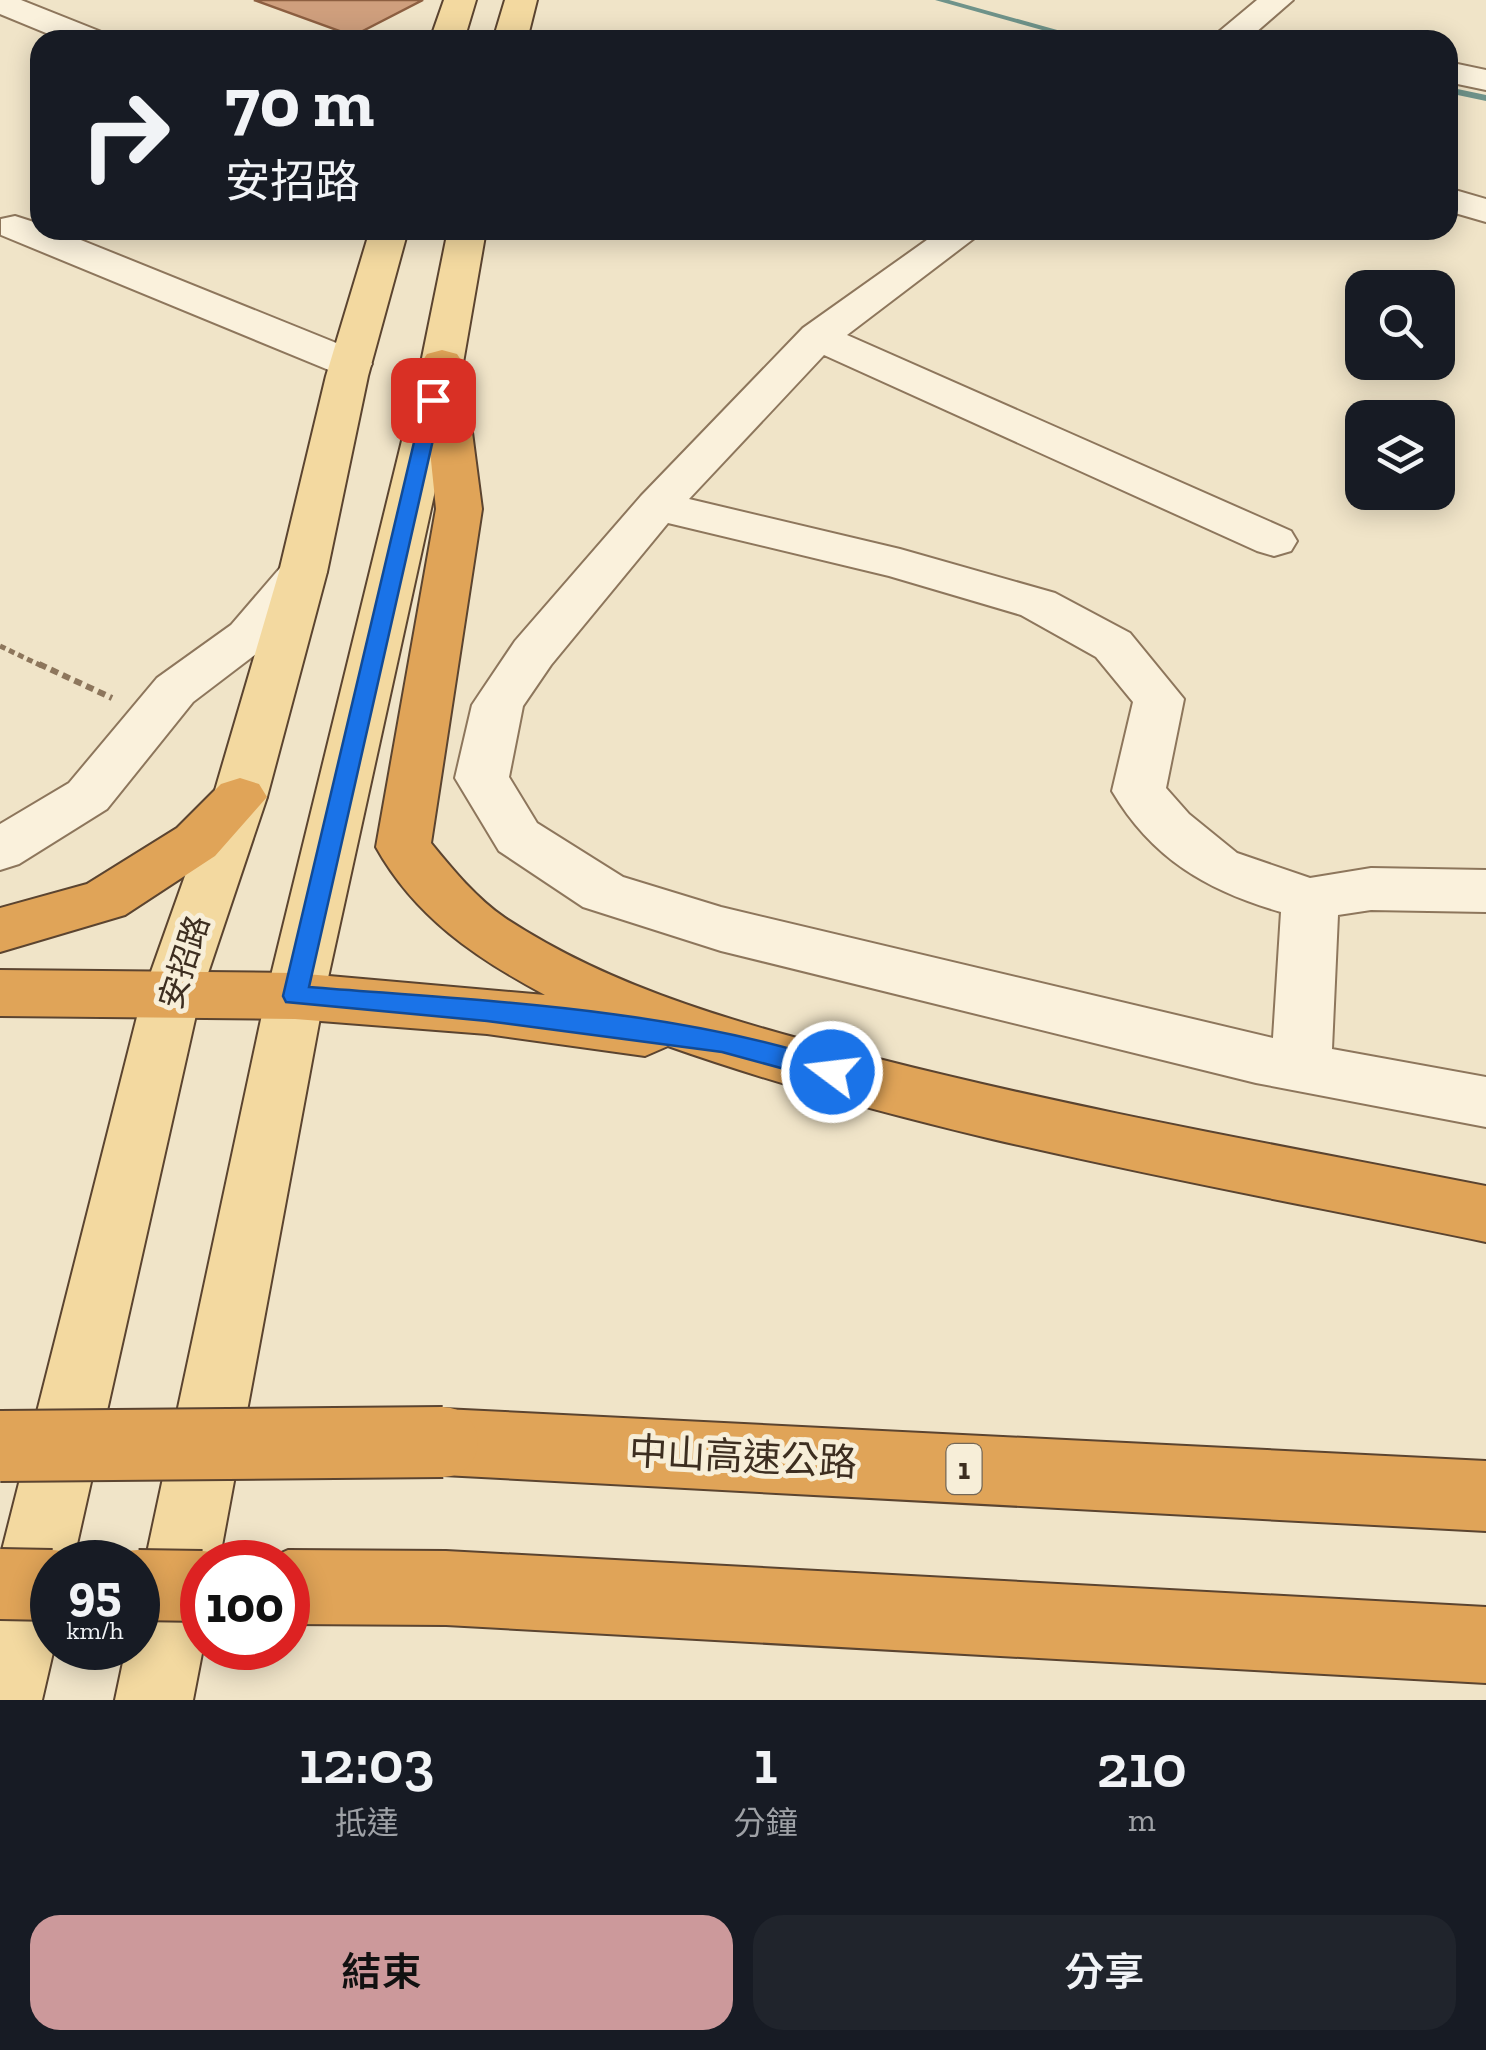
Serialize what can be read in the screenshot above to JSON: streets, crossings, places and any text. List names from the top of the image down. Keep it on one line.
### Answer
{"streets":{"highway":["中山高速公路","1"],"main road":["安招路"]},"page":{"turn":["70 m","安招路"],"speed":"95 km/h","limit":"100","eta":["12:03","抵達","1","分鐘","210","m"],"buttons":["結束","分享"]}}
